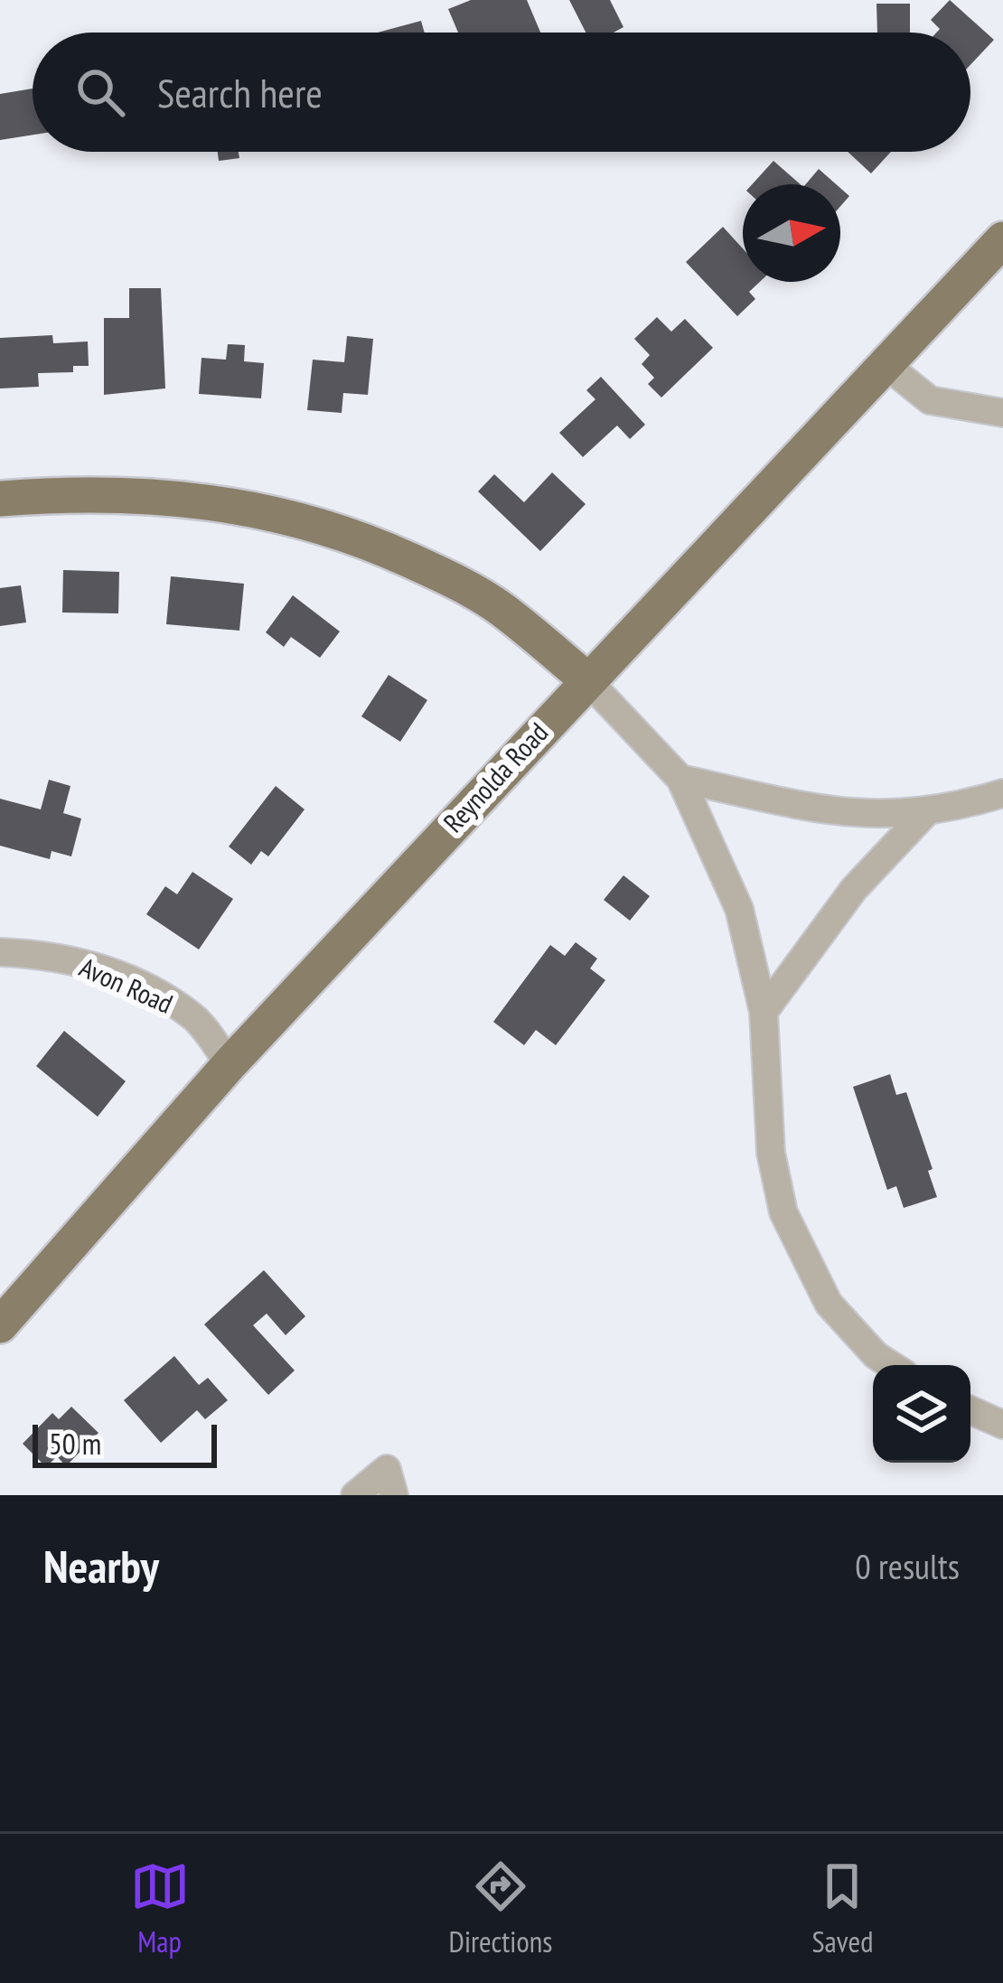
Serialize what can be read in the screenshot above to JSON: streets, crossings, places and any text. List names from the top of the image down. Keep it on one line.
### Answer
{"streets":{"main road":["Reynolda Road"],"street":["Avon Road"]},"crossings":[["Reynolda Road","Avon Road"]],"scale_bar":"50 m","north":"right","page":{"search":"Search here","scale":"50 m","heading":["Nearby","0 results"],"nav":["Map","Directions","Saved"]}}
